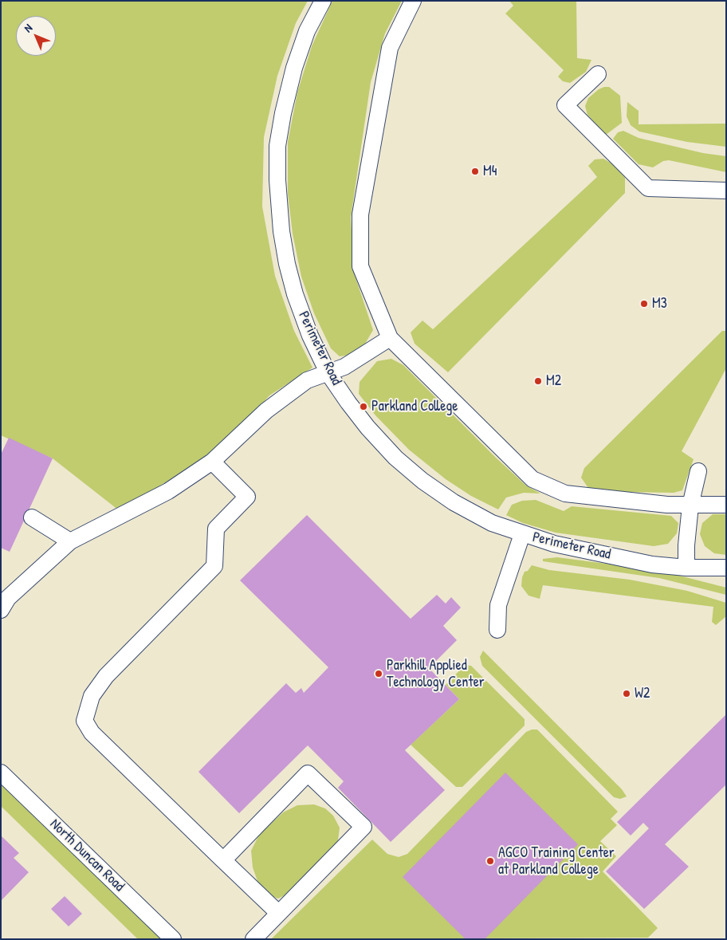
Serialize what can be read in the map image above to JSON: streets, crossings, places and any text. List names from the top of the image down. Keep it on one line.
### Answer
{"streets":{"street":["Perimeter Road","North Duncan Road"]},"places":["M4","M3","M2","Parkland College","Parkhill Applied Technology Center","W2","AGCO Training Center at Parkland College"],"north":"top left"}
